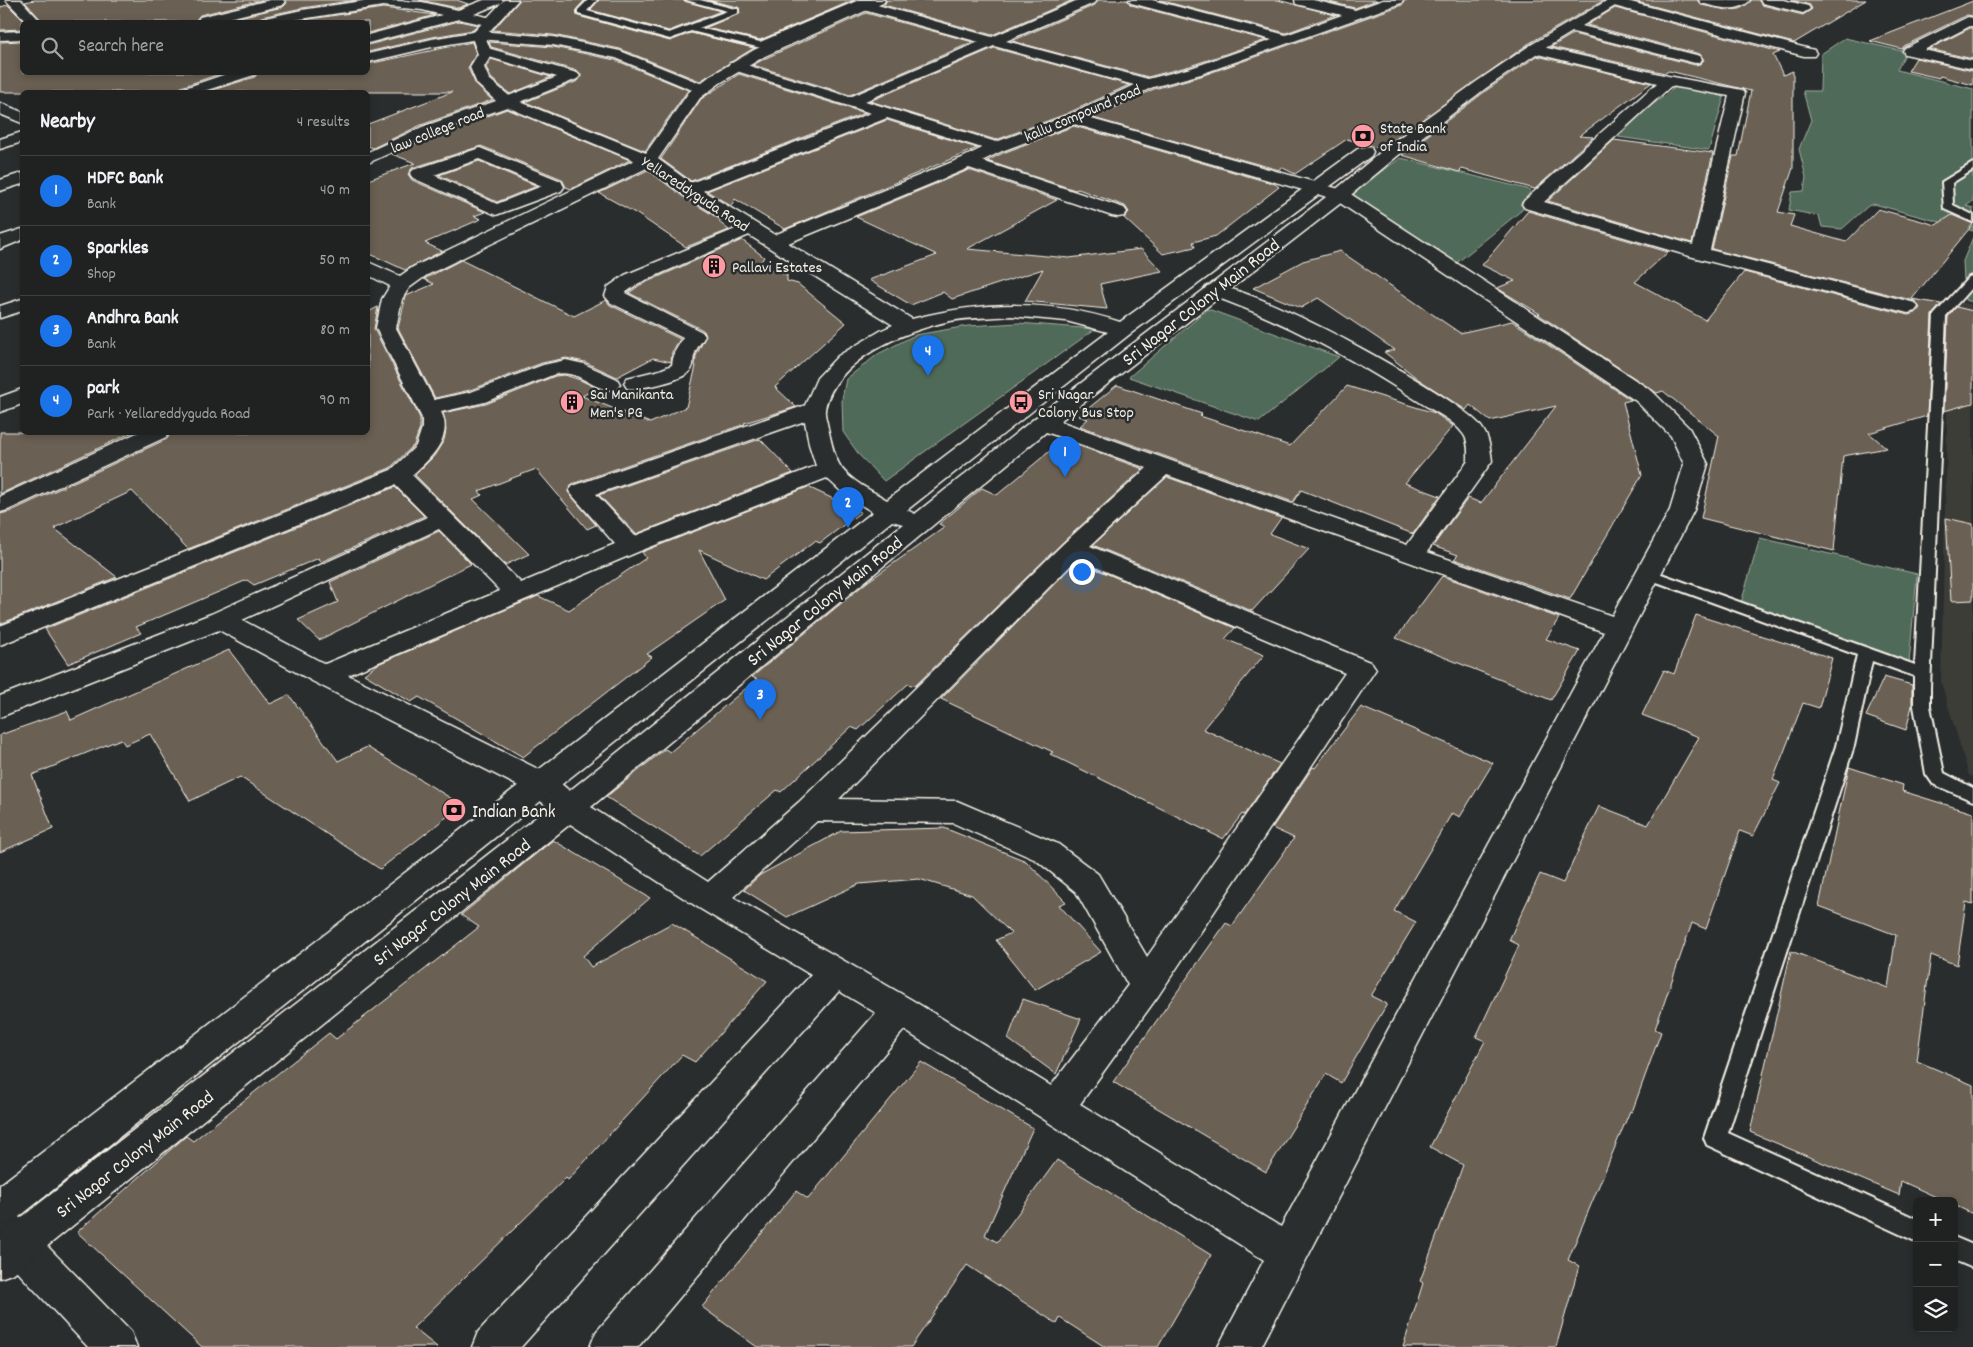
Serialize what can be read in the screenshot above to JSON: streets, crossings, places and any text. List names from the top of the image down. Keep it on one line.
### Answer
{"streets":{"street":["kallu compound road","law college road","Yellareddyguda Road","Sri Nagar Colony Main Road"]},"crossings":[["kallu compound road","Yellareddyguda Road"],["law college road","Yellareddyguda Road"]],"places":{"bank":["State Bank of India","Indian Bank"],"building":["Pallavi Estates","Sai Manikanta Men's PG"],"bus stop":["Sri Nagar Colony Bus Stop"]},"page":{"search":"Search here","heading":["Nearby","4 results"],"list":[{"mark":"1","name":"HDFC Bank","note":"Bank","value":"40 m"},{"mark":"2","name":"Sparkles","note":"Shop","value":"50 m"},{"mark":"3","name":"Andhra Bank","note":"Bank","value":"80 m"},{"mark":"4","name":"park","note":"Park · Yellareddyguda Road","value":"90 m"}],"pins":["4","1","2","3"],"map_buttons":["+","−"]}}
